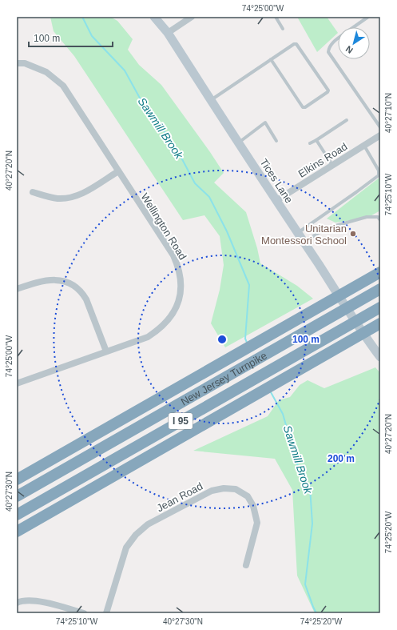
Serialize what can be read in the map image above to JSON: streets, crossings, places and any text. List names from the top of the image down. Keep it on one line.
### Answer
{"streets":{"highway":["New Jersey Turnpike","I 95"],"street":["Elkins Road","Tices Lane","Wellington Road","Jean Road"]},"crossings":[["Elkins Road","Tices Lane"]],"water":["Sawmill Brook"],"places":["Unitarian Montessori School"],"scale_bar":"100 m","north":"bottom left","coordinates":["74°25'00\"W","40°27'10\"N","40°27'20\"N","74°25'10\"W","40°27'30\"N","74°25'20\"W"],"rings":["100 m","200 m"]}
